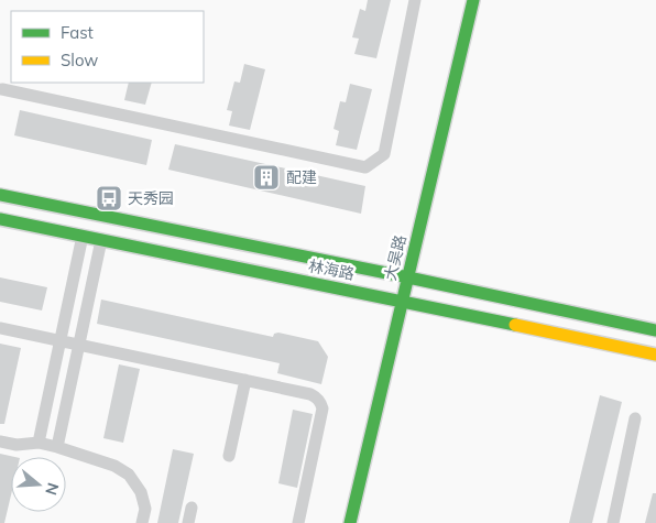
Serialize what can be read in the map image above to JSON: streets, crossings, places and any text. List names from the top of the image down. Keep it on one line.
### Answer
{"streets":{"main road":["大吴路","林海路"]},"crossings":[["大吴路","林海路"]],"places":{"building":["配建"],"bus stop":["天秀园"]},"legend":["Fast","Slow"],"north":"right"}
